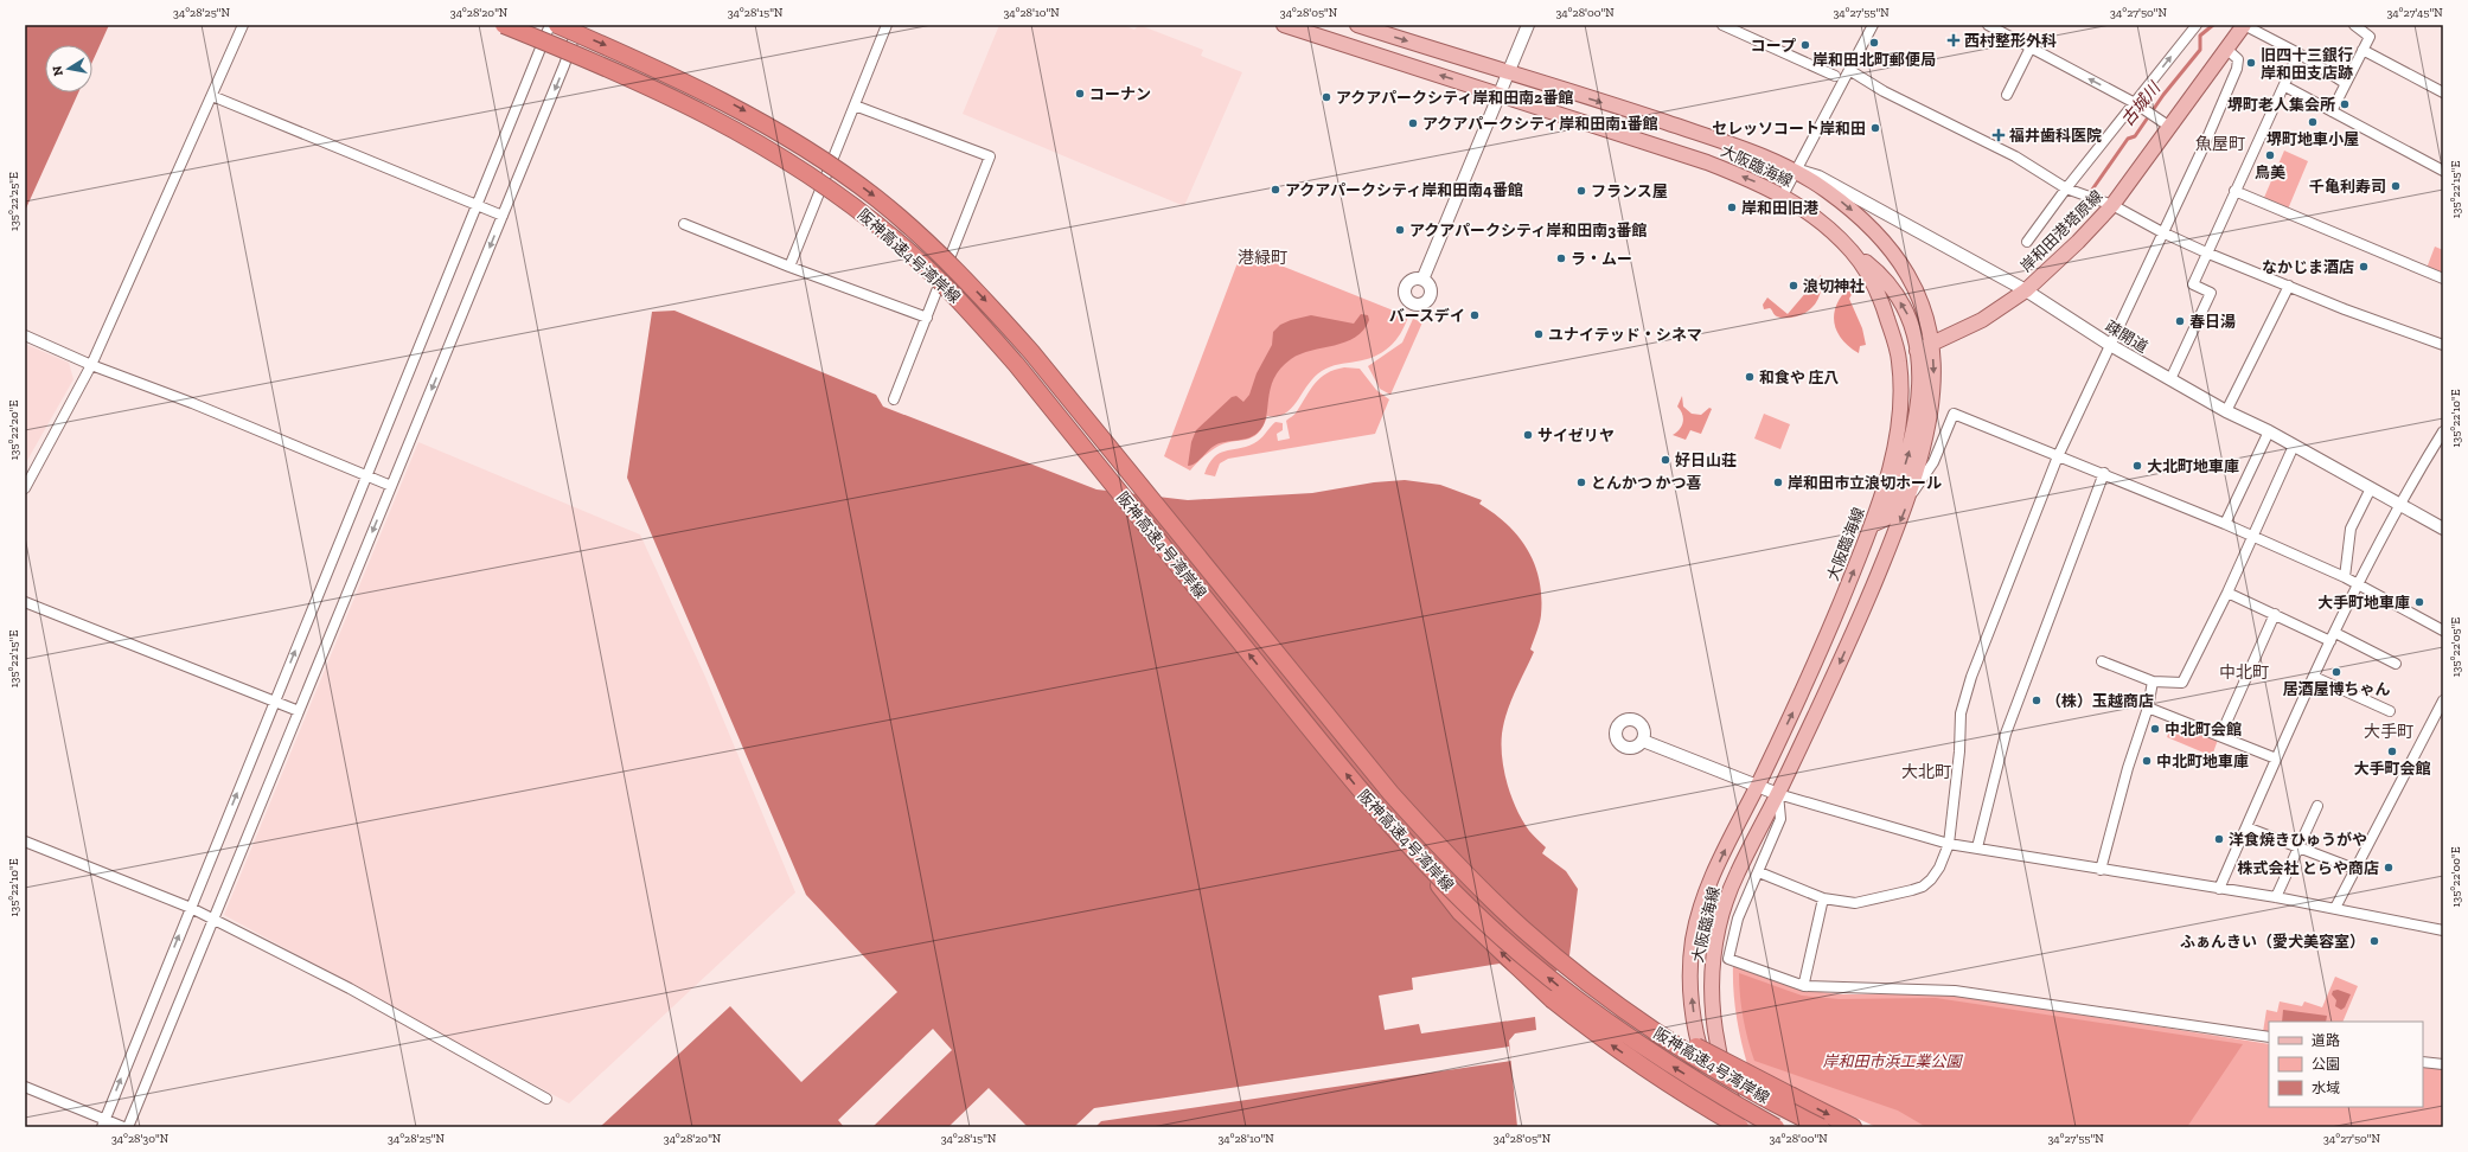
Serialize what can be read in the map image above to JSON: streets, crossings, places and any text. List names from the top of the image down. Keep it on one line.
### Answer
{"streets":{"highway":["阪神高速4号湾岸線"],"main road":["大阪臨海線","岸和田港塔原線"],"street":["疎開道"]},"crossings":[["大阪臨海線","岸和田港塔原線"],["大阪臨海線","疎開道"],["岸和田港塔原線","疎開道"]],"districts":["魚屋町","港緑町","中北町","大手町","大北町"],"water":["古城川"],"parks":["岸和田市浜工業公園"],"places":{"health":["西村整形外科","福井歯科医院"],"other":["岸和田北町郵便局","コープ","旧四十三銀行 岸和田支店跡","コーナン","アクアパークシティ岸和田南2番館","堺町老人集会所","堺町地車小屋","アクアパークシティ岸和田南1番館","セレッソコート岸和田","鳥美","千亀利寿司","アクアパークシティ岸和田南4番館","フランス屋","岸和田旧港","アクアパークシティ岸和田南3番館","ラ・ムー","なかじま酒店","浪切神社","バースデイ","春日湯","ユナイテッド・シネマ","和食や 庄八","サイゼリヤ","好日山荘","大北町地車庫","とんかつ かつ喜","岸和田市立浪切ホール","大手町地車庫","居酒屋博ちゃん","（株）玉越商店","中北町会館","大手町会館","中北町地車庫","洋食焼きひゅうがや","株式会社 とらや商店","ふぁんきい（愛犬美容室）"]},"legend":["道路","公園","水域"],"north":"left","coordinates":["34°28'25\"N","34°28'20\"N","34°28'15\"N","34°28'10\"N","34°28'05\"N","34°28'00\"N","34°27'55\"N","34°27'50\"N","34°27'45\"N","135°22'15\"E","135°22'25\"E","135°22'10\"E","135°22'20\"E","135°22'05\"E","135°22'00\"E","34°28'30\"N"]}
